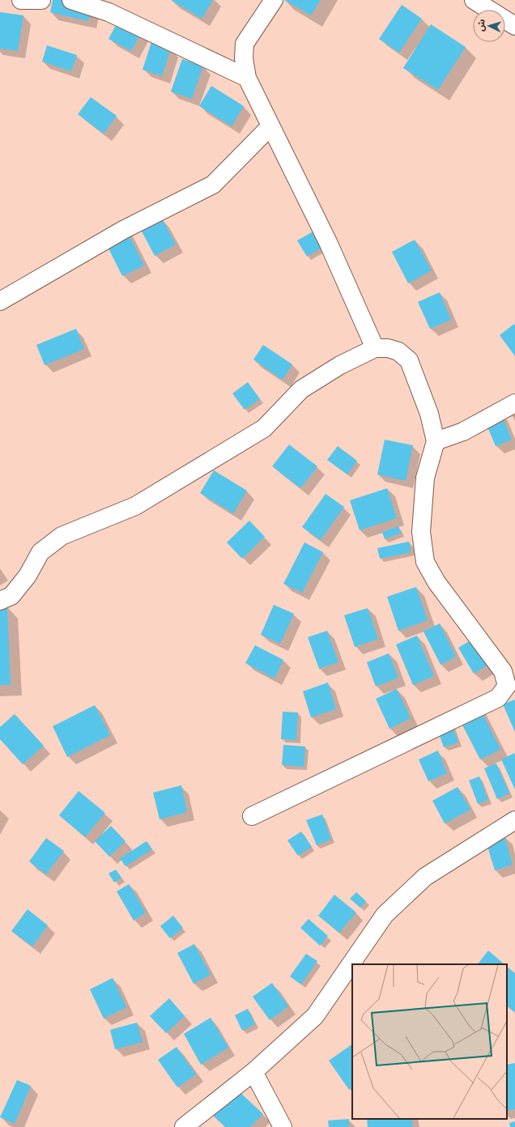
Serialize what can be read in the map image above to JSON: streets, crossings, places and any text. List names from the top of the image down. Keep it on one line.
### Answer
{"north":"left"}
